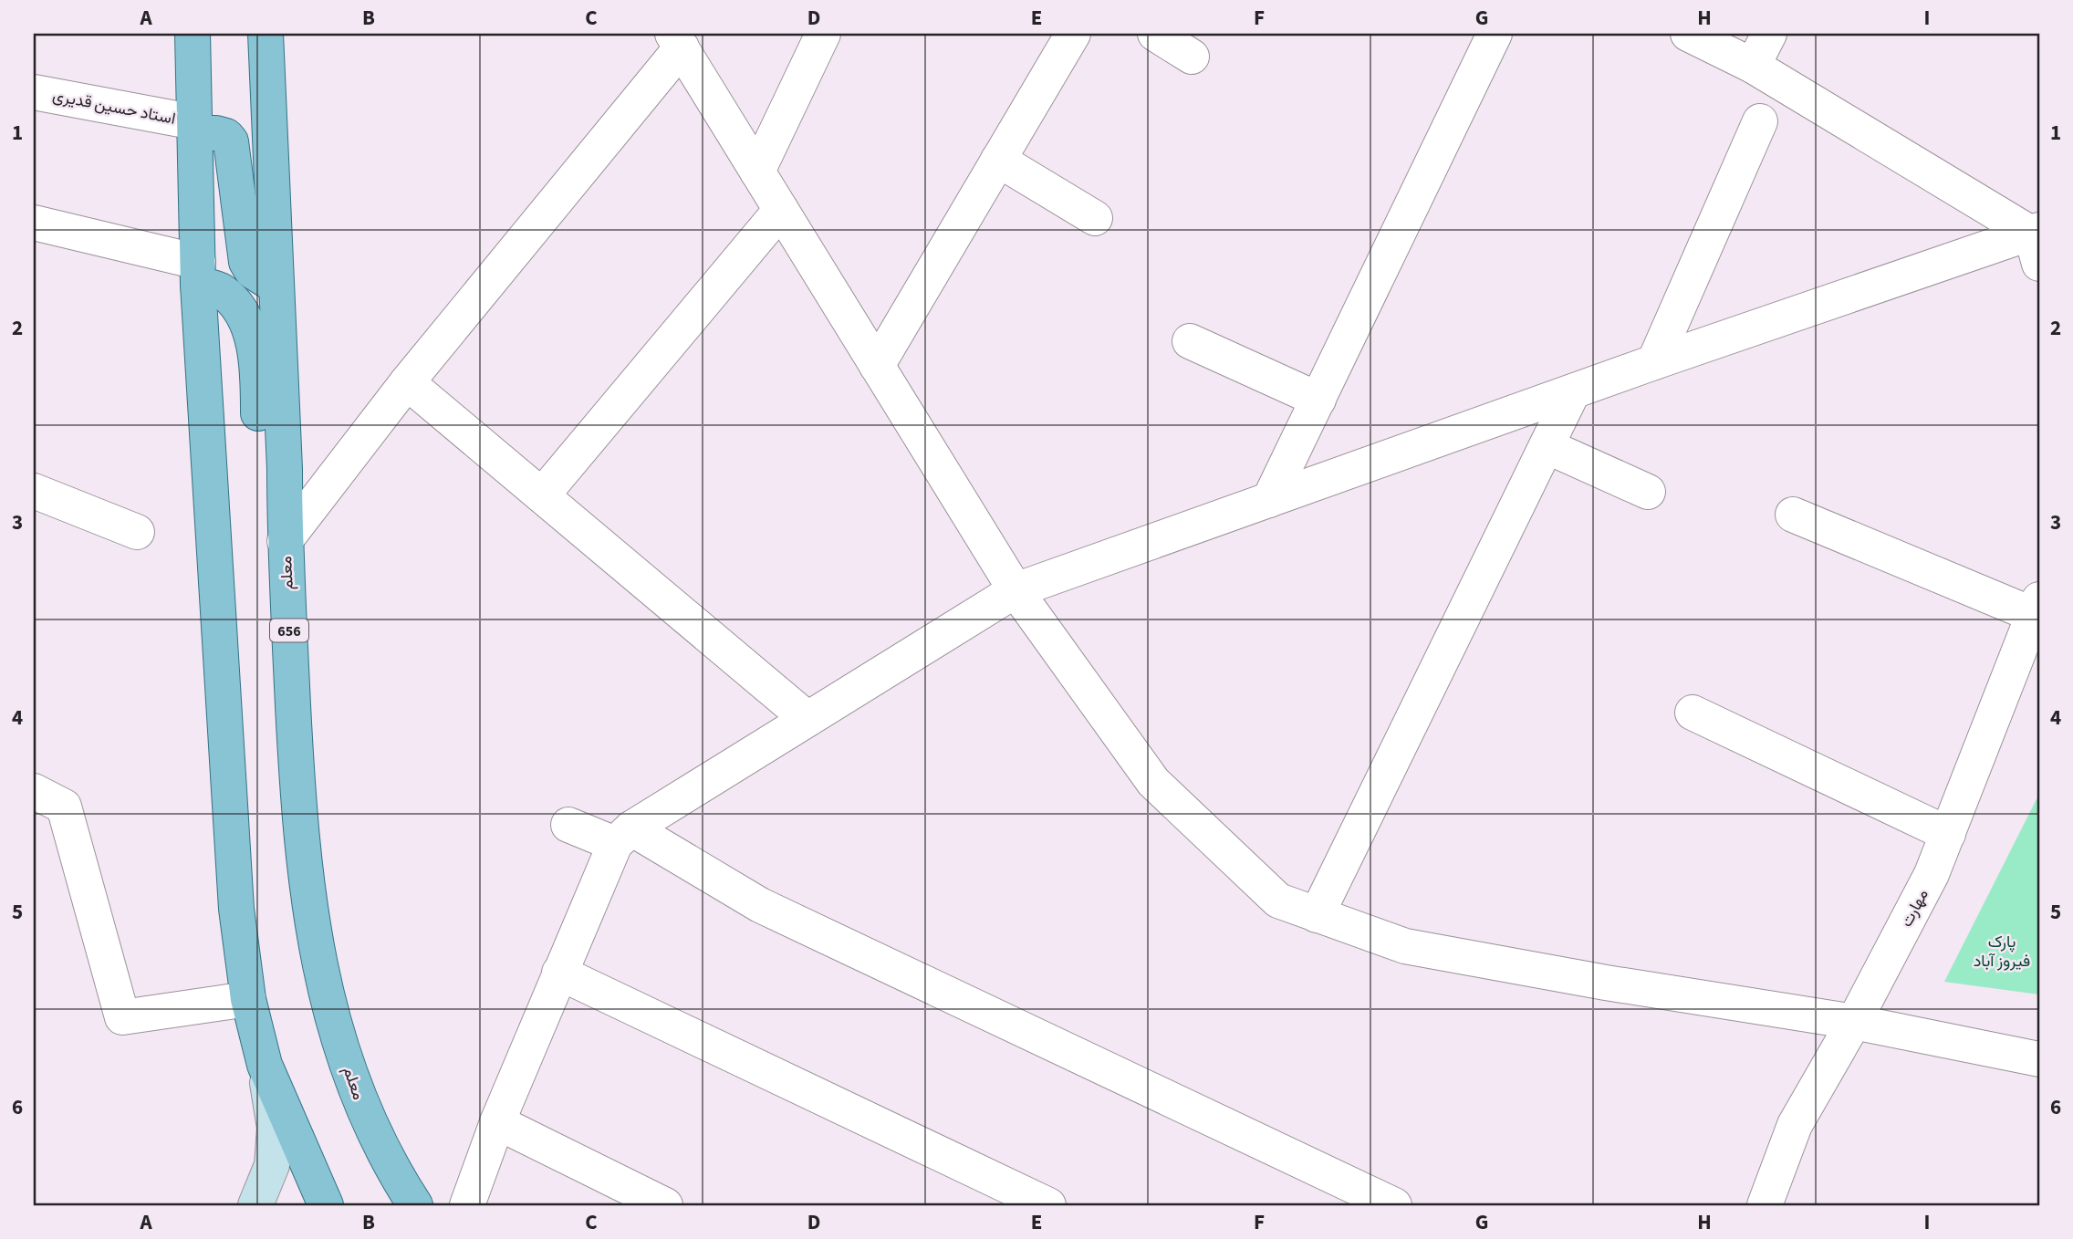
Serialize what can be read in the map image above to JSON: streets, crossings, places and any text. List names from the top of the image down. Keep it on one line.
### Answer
{"streets":{"main road":["معلم","656"],"street":["استاد حسین قدیری","مهارت"]},"parks":["پارک فیروز آباد"],"grid":{"columns":["A","B","C","D","E","F","G","H","I"],"rows":["1","2","3","4","5","6"]}}
